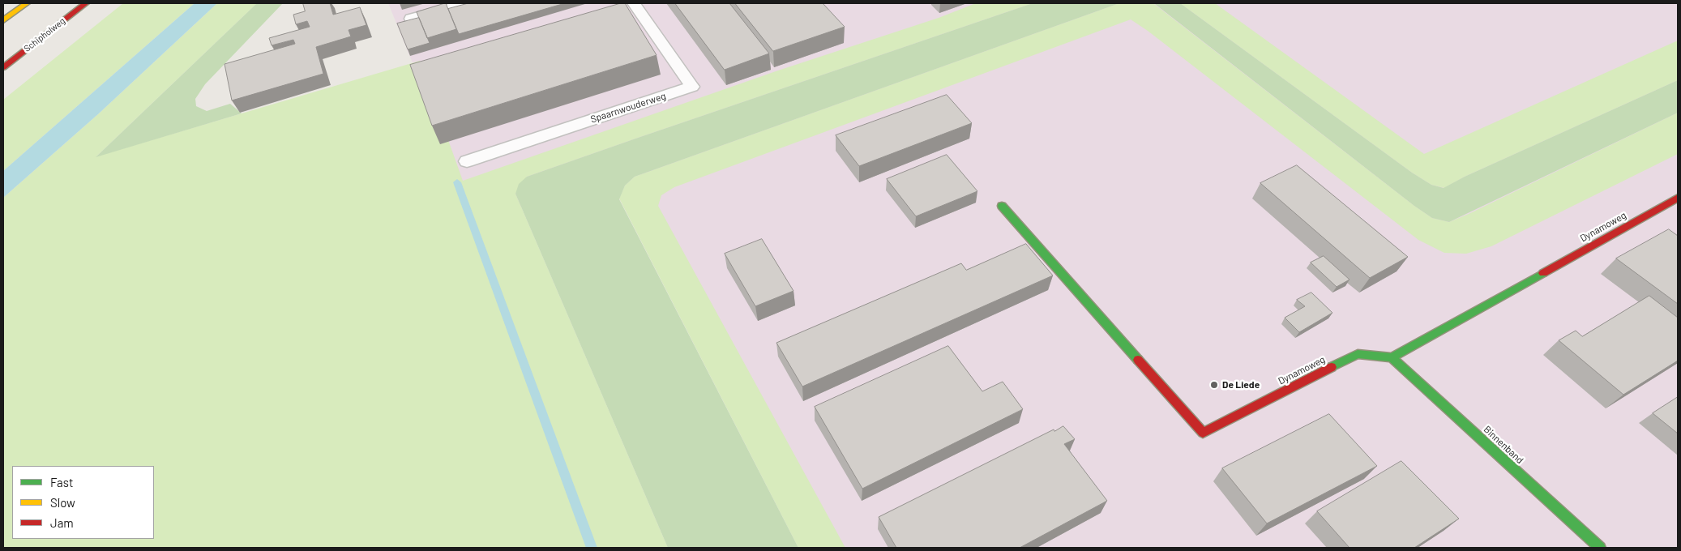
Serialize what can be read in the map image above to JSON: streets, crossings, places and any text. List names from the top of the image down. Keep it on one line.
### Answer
{"streets":{"main road":["Schipholweg","Dynamoweg","Binnenband"],"lane":["Spaarnwouderweg"]},"crossings":[["Dynamoweg","Binnenband"]],"places":["De Liede"],"legend":["Fast","Slow","Jam"]}
